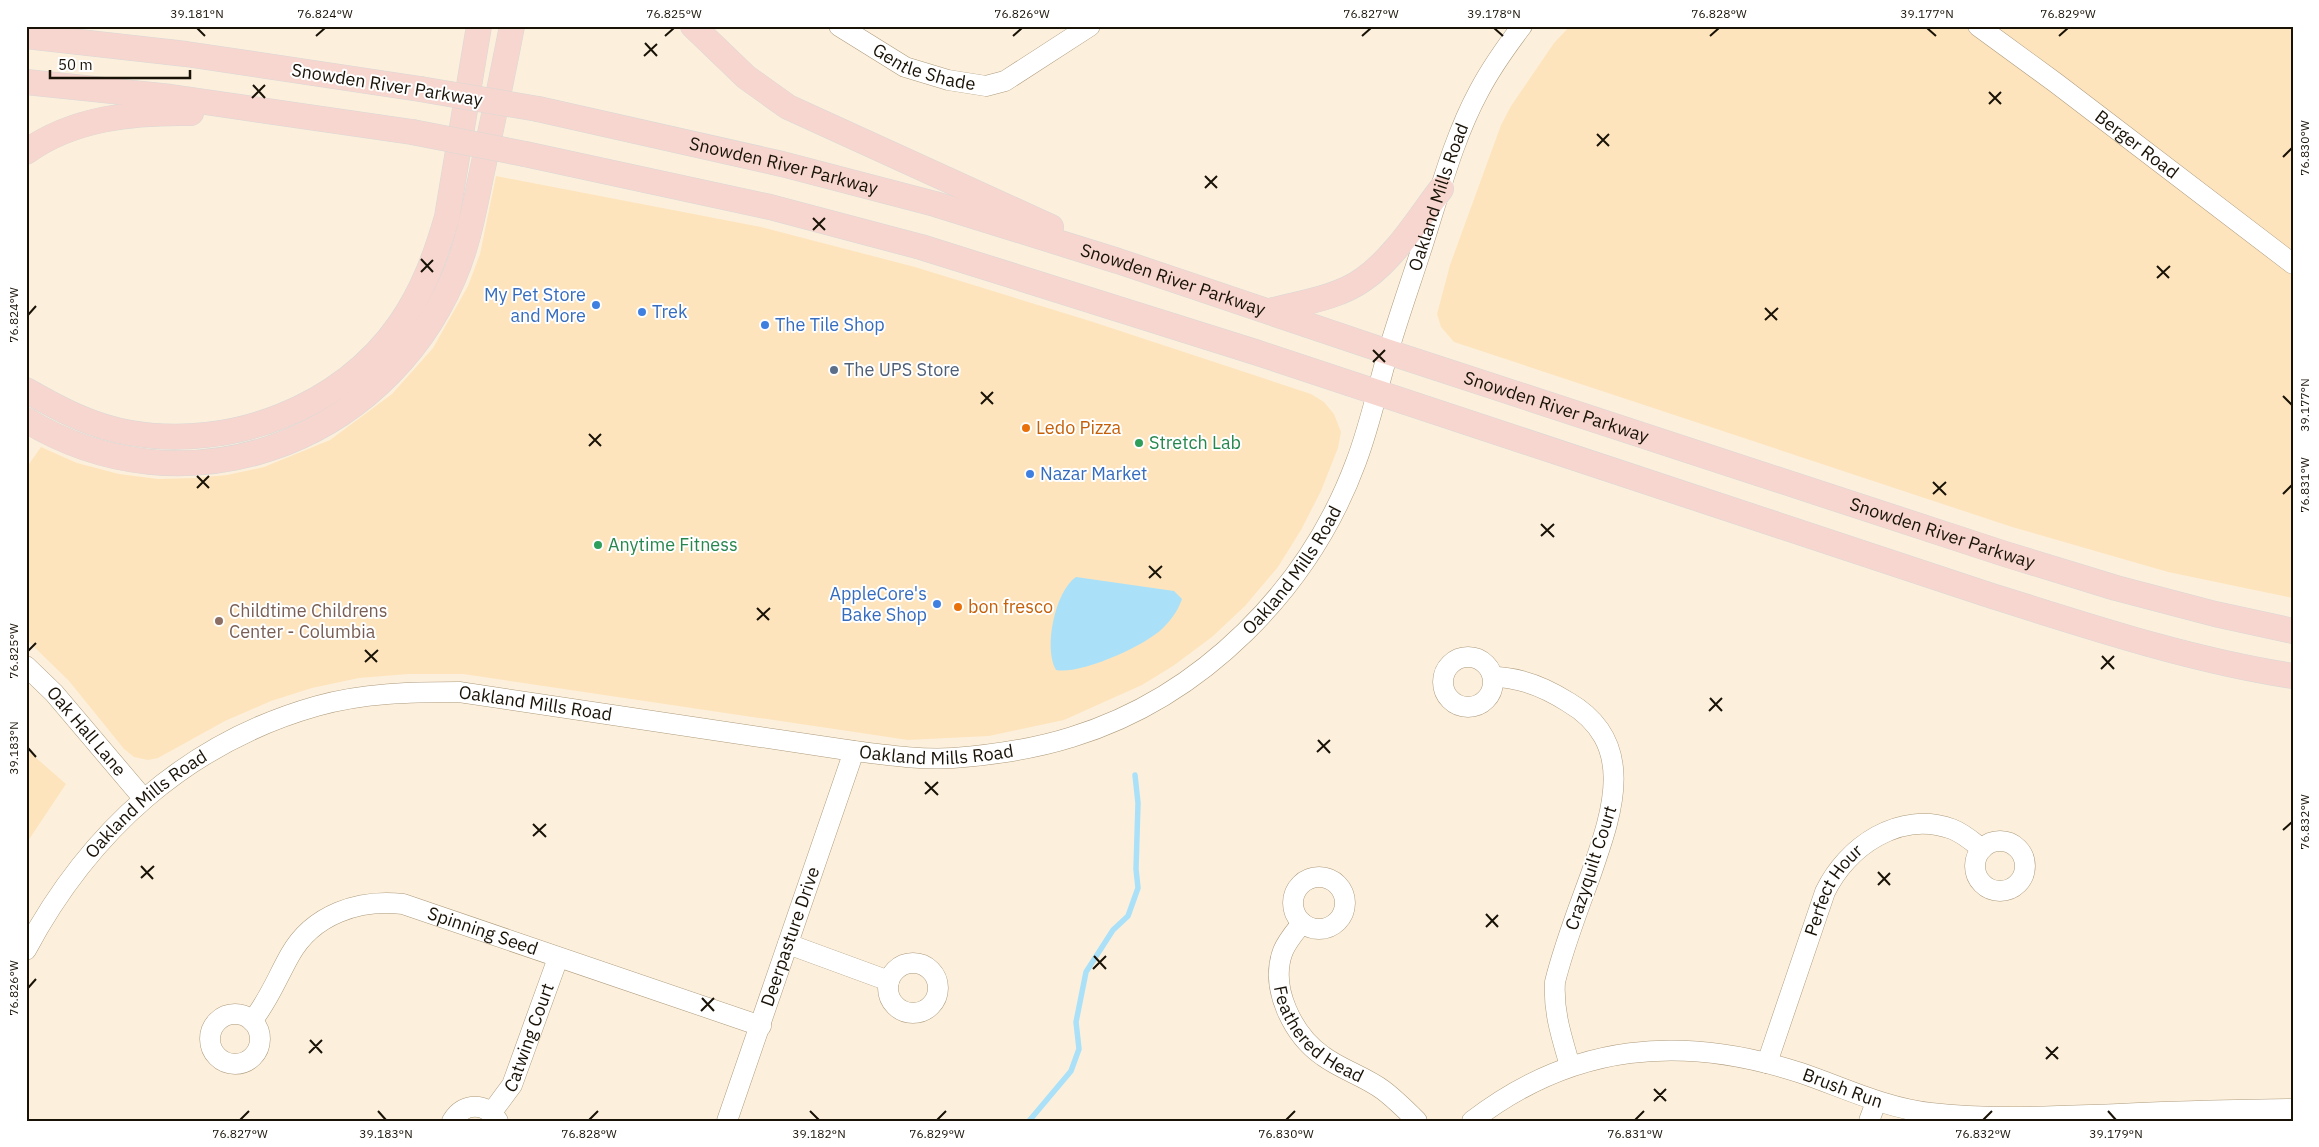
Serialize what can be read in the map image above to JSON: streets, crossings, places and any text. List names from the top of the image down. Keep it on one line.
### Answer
{"streets":{"main road":["Snowden River Parkway"],"street":["Gentle Shade","Berger Road","Oakland Mills Road","Oak Hall Lane","Crazyquilt Court","Perfect Hour","Spinning Seed","Deerpasture Drive","Feathered Head","Catwing Court","Brush Run"]},"crossings":[["Snowden River Parkway","Oakland Mills Road"],["Oakland Mills Road","Oak Hall Lane"],["Oakland Mills Road","Deerpasture Drive"],["Crazyquilt Court","Brush Run"],["Perfect Hour","Brush Run"],["Spinning Seed","Deerpasture Drive"],["Spinning Seed","Catwing Court"]],"places":["My Pet Store and More","Trek","The Tile Shop","The UPS Store","Ledo Pizza","Stretch Lab","Nazar Market","Anytime Fitness","AppleCore's Bake Shop","bon fresco","Childtime Childrens Center - Columbia"],"scale_bar":"50 m","coordinates":["39.181°N","76.824°W","76.825°W","76.826°W","76.827°W","39.178°N","76.828°W","39.177°N","76.829°W","76.830°W","76.831°W","39.183°N","76.832°W","39.182°N","39.179°N"]}
